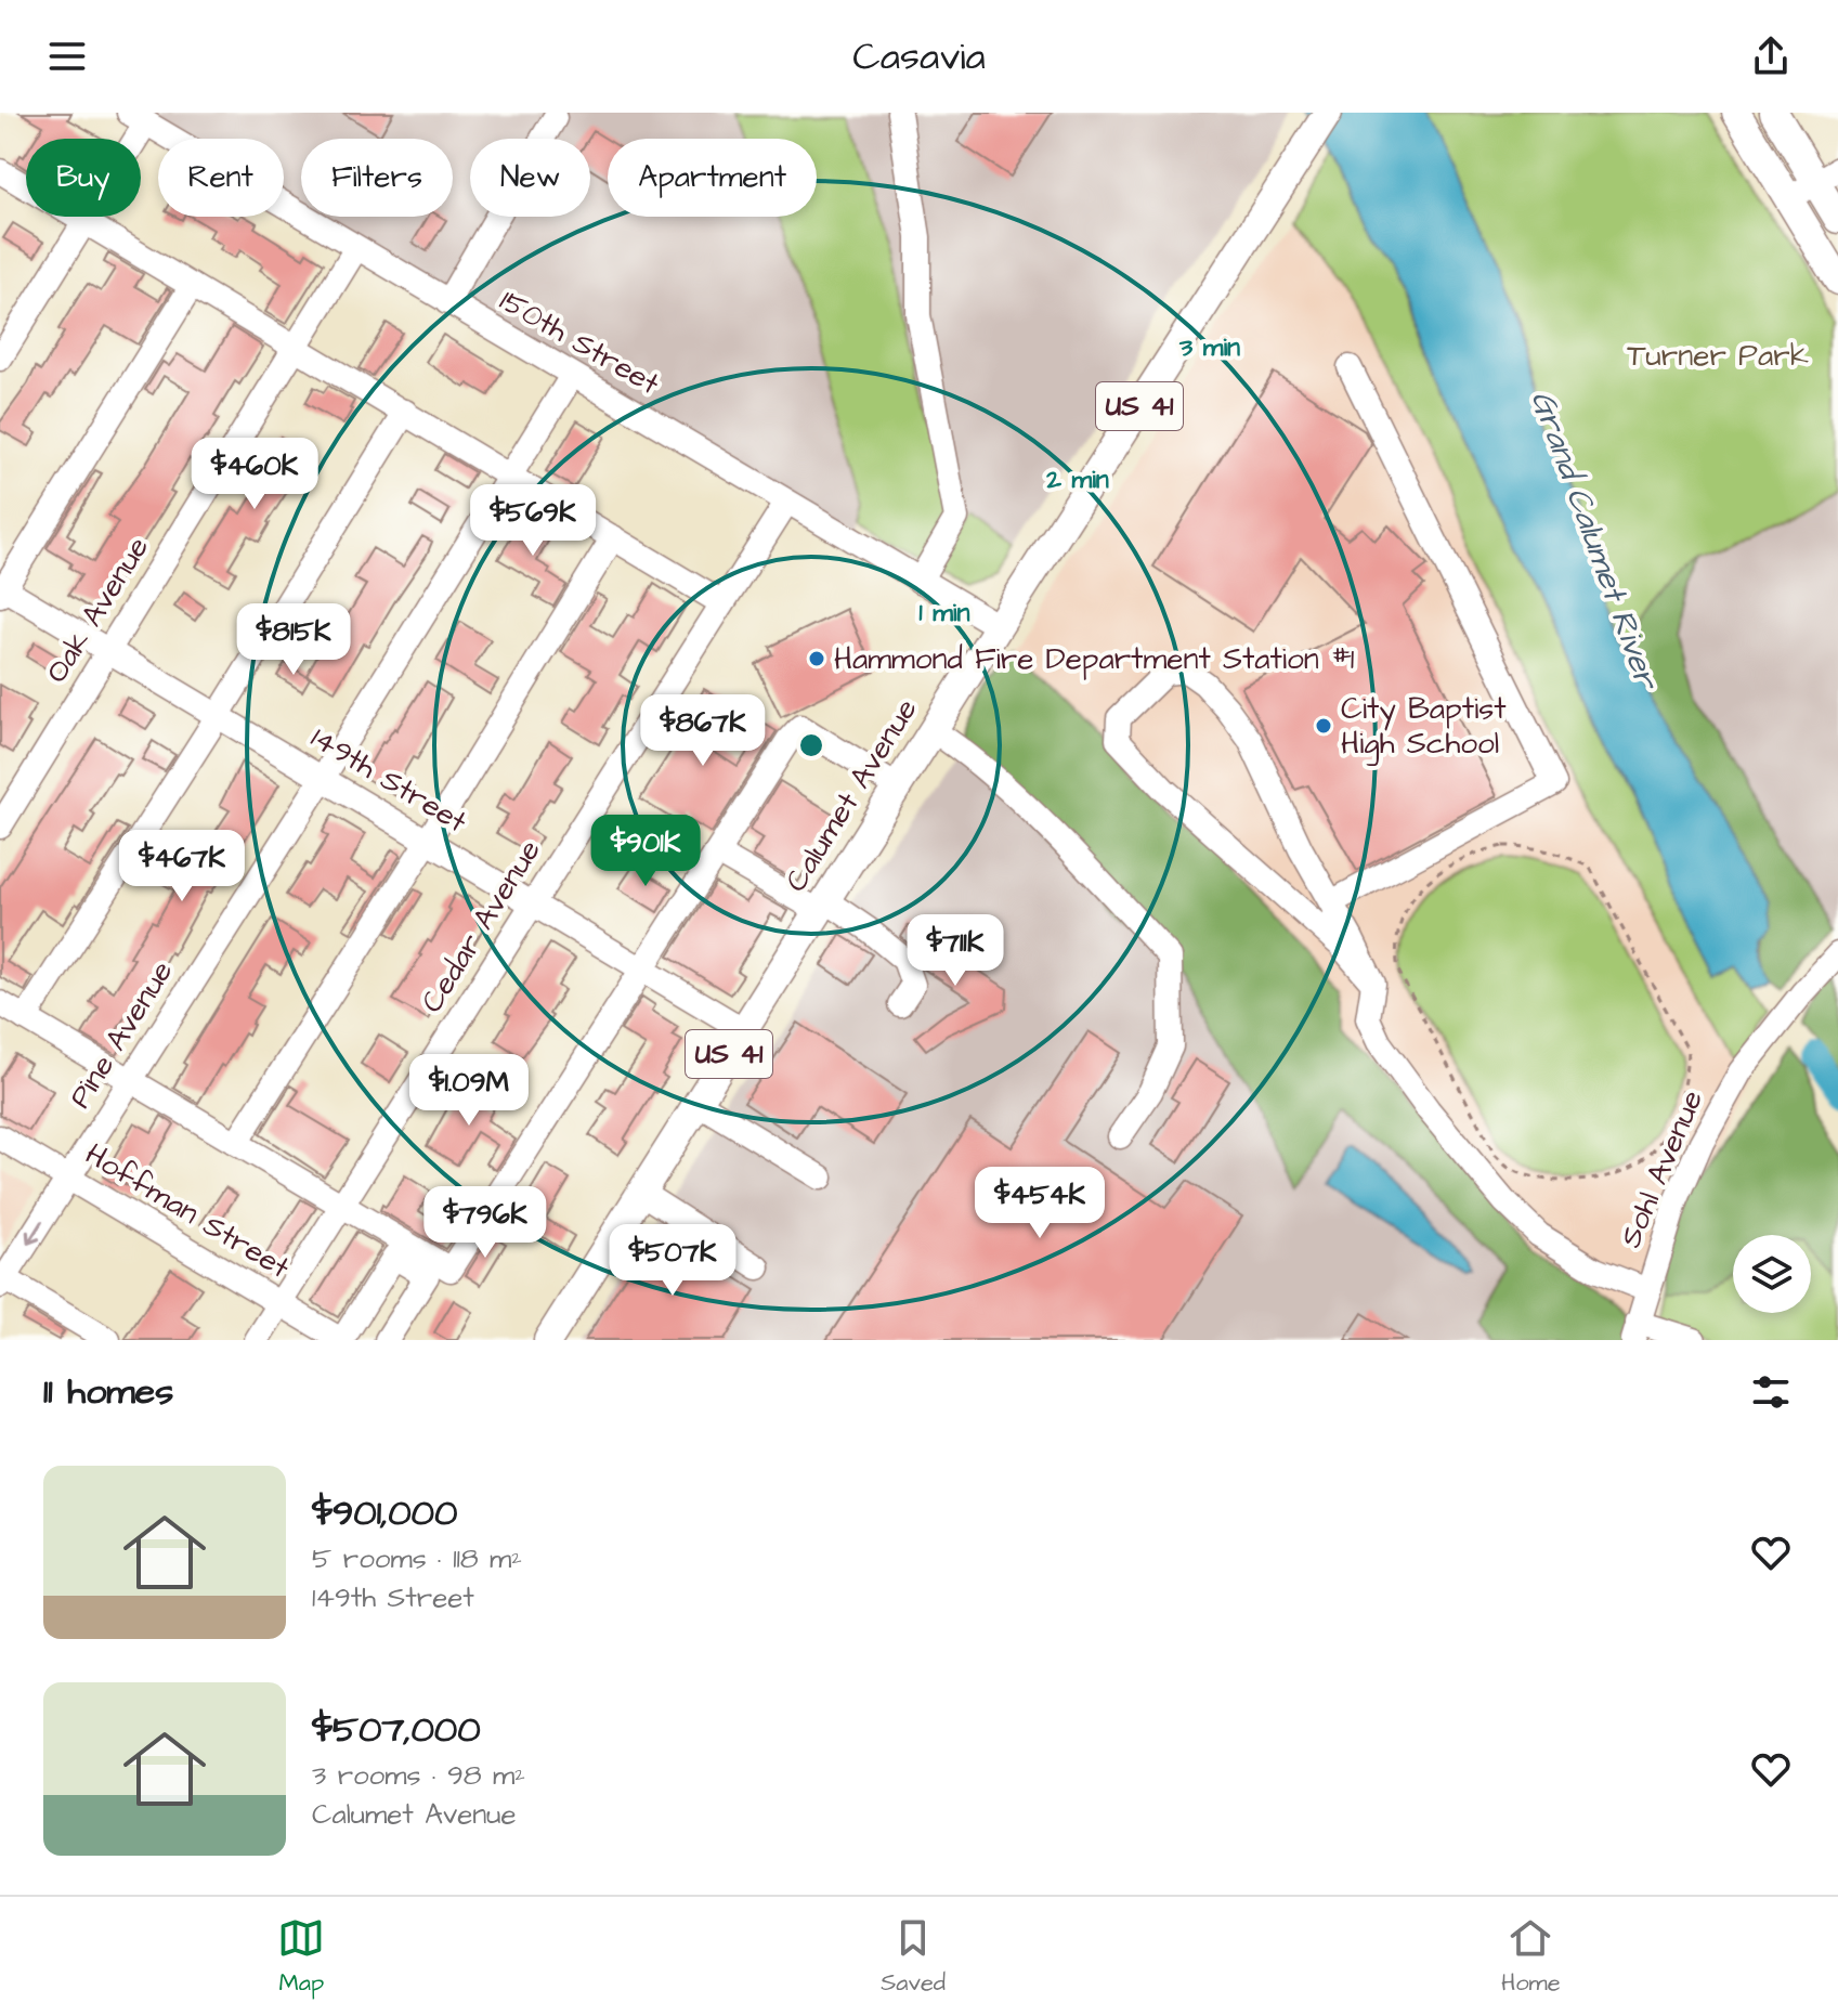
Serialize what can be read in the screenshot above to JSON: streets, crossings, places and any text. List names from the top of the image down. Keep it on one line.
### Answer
{"streets":{"main road":["US 41","Calumet Avenue"],"street":["150th Street","Oak Avenue","149th Street","Cedar Avenue","Pine Avenue","Sohl Avenue","Hoffman Street"]},"crossings":[["150th Street","Oak Avenue"],["150th Street","Calumet Avenue"],["150th Street","Cedar Avenue"],["150th Street","Pine Avenue"],["Oak Avenue","149th Street"],["149th Street","Calumet Avenue"],["149th Street","Cedar Avenue"],["149th Street","Pine Avenue"],["Cedar Avenue","Hoffman Street"],["Pine Avenue","Hoffman Street"]],"water":["Grand Calumet River"],"parks":["Turner Park"],"places":["Hammond Fire Department Station #1","City Baptist High School"],"page":{"header":"Casavia","chip":["Buy","Rent","Filters","New","Apartment"],"price":["$460K","$569K","$815K","$867K","$901K","$467K","$711K","$1.09M","$454K","$796K","$507K"],"heading":"11 homes","list":[{"name":"$901,000","note":"5 rooms · 118 m² · 149th Street"},{"name":"$507,000","note":"3 rooms · 98 m² · Calumet Avenue"}],"tabs":["Map","Saved","Home"]},"rings":["3 min","2 min","1 min"]}
